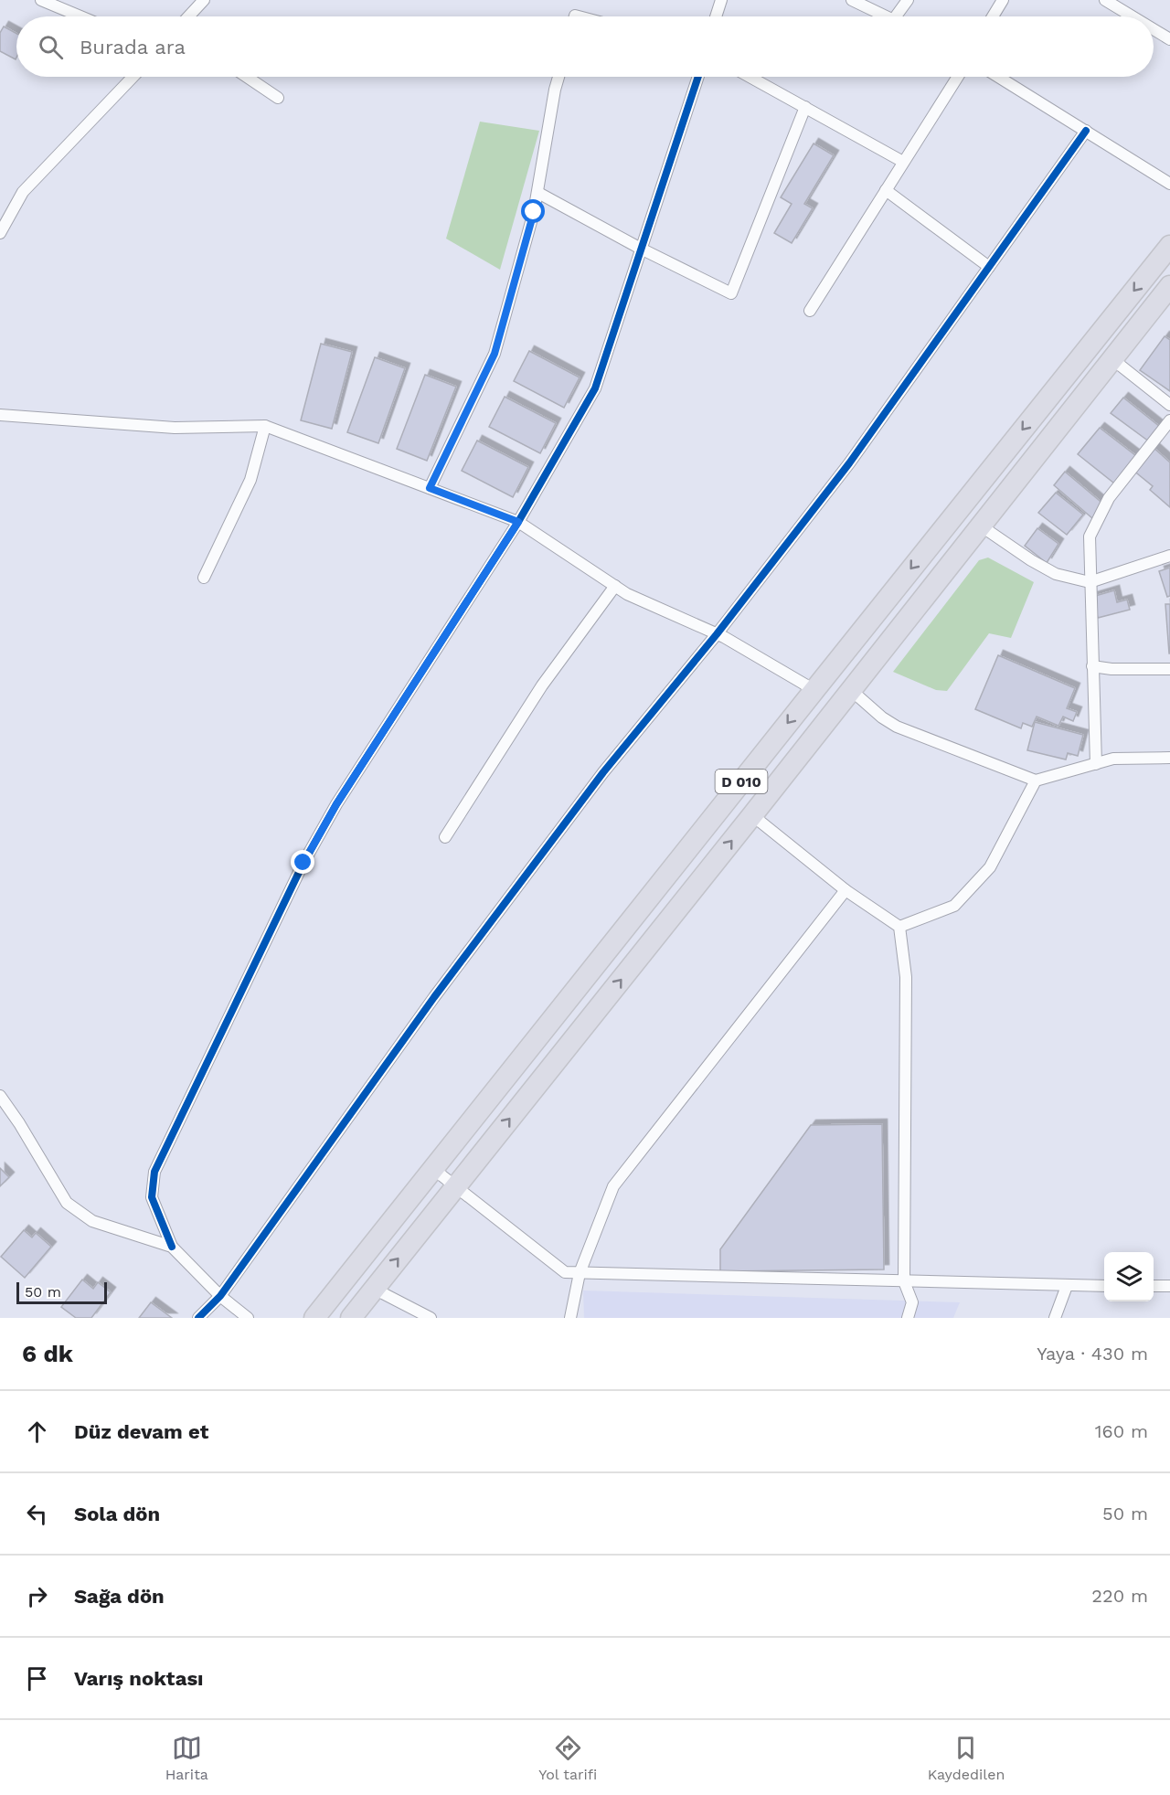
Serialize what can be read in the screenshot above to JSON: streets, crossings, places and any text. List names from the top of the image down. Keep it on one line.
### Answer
{"streets":{"highway":["D 010"]},"scale_bar":"50 m","page":{"search":"Burada ara","scale":"50 m","heading":["6 dk","Yaya · 430 m"],"list":[["Düz devam et","160 m"],["Sola dön","50 m"],["Sağa dön","220 m"],"Varış noktası"],"nav":["Harita","Yol tarifi","Kaydedilen"]}}
